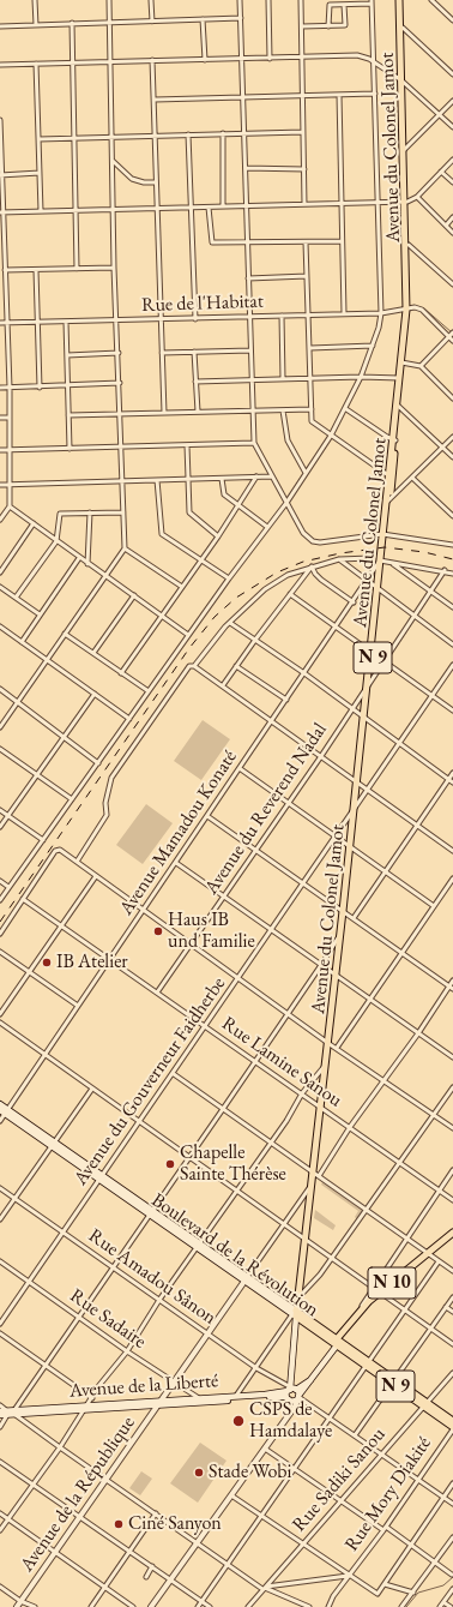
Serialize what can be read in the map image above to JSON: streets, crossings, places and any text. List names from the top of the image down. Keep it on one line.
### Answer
{"streets":{"main road":["Avenue du Colonel Jamot","N 9","Boulevard de la Révolution","N 10","Avenue de la Liberté"],"street":["Rue de l'Habitat","Avenue du Reverend Nadal","Avenue Mamadou Konaté","Rue Lamine Sanou","Avenue du Gouverneur Faidherbe","Rue Amadou Sânon","Rue Sadaire","Rue Sadiki Sanou","Avenue de la République","Rue Mory Diakité"]},"crossings":[["Avenue du Colonel Jamot","Rue de l'Habitat"],["Avenue du Colonel Jamot","Avenue du Reverend Nadal"],["Avenue du Colonel Jamot","Avenue Mamadou Konaté"],["Avenue du Colonel Jamot","Rue Lamine Sanou"],["Avenue du Colonel Jamot","Avenue du Gouverneur Faidherbe"],["Avenue du Colonel Jamot","Boulevard de la Révolution"],["Avenue du Colonel Jamot","Rue Amadou Sânon"],["Avenue du Colonel Jamot","N 10"],["Avenue du Colonel Jamot","Avenue de la Liberté"],["Avenue du Reverend Nadal","Rue Lamine Sanou"],["Avenue Mamadou Konaté","Rue Lamine Sanou"],["Avenue Mamadou Konaté","Boulevard de la Révolution"],["Rue Lamine Sanou","Avenue du Gouverneur Faidherbe"],["Avenue du Gouverneur Faidherbe","Boulevard de la Révolution"],["Avenue du Gouverneur Faidherbe","Rue Amadou Sânon"],["Avenue du Gouverneur Faidherbe","Rue Sadaire"],["Boulevard de la Révolution","N 10"],["Boulevard de la Révolution","Rue Sadiki Sanou"],["Boulevard de la Révolution","Avenue de la République"],["Boulevard de la Révolution","Rue Mory Diakité"],["Rue Amadou Sânon","N 10"],["Rue Amadou Sânon","Avenue de la Liberté"],["Rue Amadou Sânon","Avenue de la République"],["N 10","Avenue de la Liberté"],["Rue Sadaire","Avenue de la Liberté"],["Rue Sadaire","Avenue de la République"],["Avenue de la Liberté","Avenue de la République"]],"places":["Haus IB und Familie","IB Atelier","Chapelle Sainte Thérèse","CSPS de Hamdalaye","Stade Wobi","Ciné Sanyon"]}
